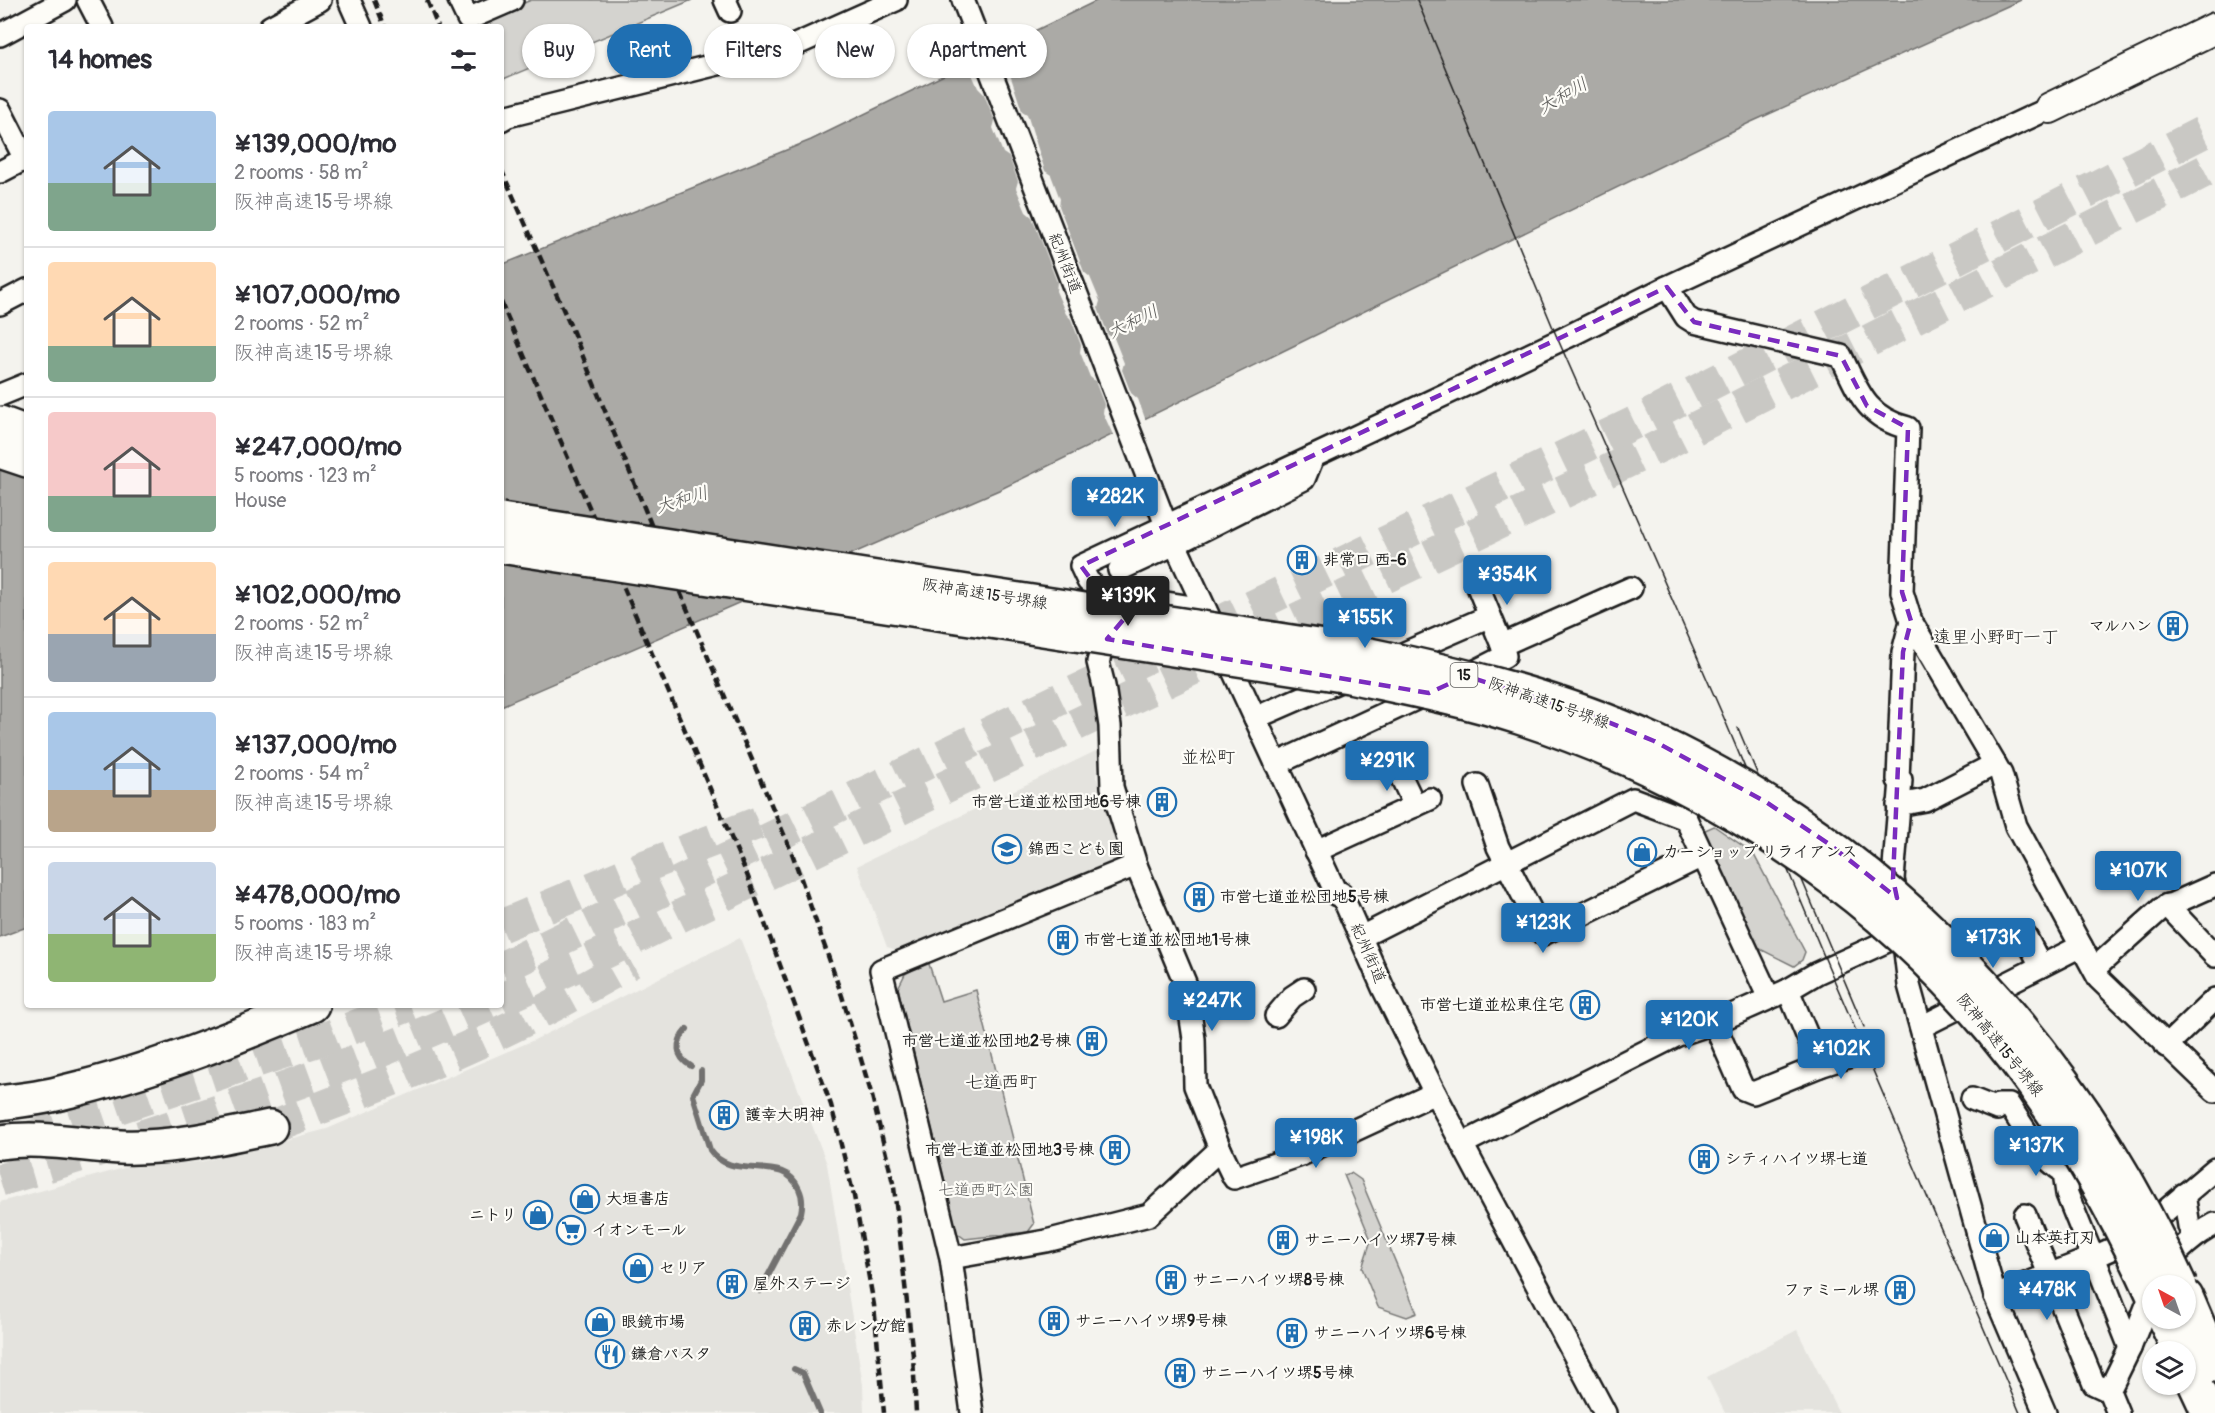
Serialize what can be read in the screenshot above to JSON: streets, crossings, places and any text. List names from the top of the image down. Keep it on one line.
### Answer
{"streets":{"highway":["阪神高速15号堺線","15"],"street":["紀州街道"]},"districts":["遠里小野町一丁","並松町","七道西町"],"water":["大和川"],"parks":["七道西町公園"],"places":{"building":["非常口 西-6","マルハン","市営七道並松団地6号棟","市営七道並松団地5号棟","市営七道並松団地1号棟","市営七道並松東住宅","市営七道並松団地2号棟","護幸大明神","市営七道並松団地3号棟","シティハイツ堺七道","サニーハイツ堺7号棟","サニーハイツ堺8号棟","屋外ステージ","ファミール堺","サニーハイツ堺9号棟","赤レンガ館","サニーハイツ堺6号棟","サニーハイツ堺5号棟"],"school or university":["錦西こども園"],"shop":["カーショップ リライアンス","大垣書店","ニトリ","山本英打刃","セリア","眼鏡市場"],"supermarket":["イオンモール"],"restaurant":["鎌倉パスタ"]},"north":"top left","page":{"chip":["Buy","Rent","Filters","New","Apartment"],"heading":"14 homes","list":[{"name":"¥139,000/mo","note":"2 rooms · 58 m² · 阪神高速15号堺線"},{"name":"¥107,000/mo","note":"2 rooms · 52 m² · 阪神高速15号堺線"},{"name":"¥247,000/mo","note":"5 rooms · 123 m² · House"},{"name":"¥102,000/mo","note":"2 rooms · 52 m² · 阪神高速15号堺線"},{"name":"¥137,000/mo","note":"2 rooms · 54 m² · 阪神高速15号堺線"},{"name":"¥478,000/mo","note":"5 rooms · 183 m² · 阪神高速15号堺線"}],"price":["¥282K","¥354K","¥139K","¥155K","¥291K","¥107K","¥123K","¥173K","¥247K","¥120K","¥102K","¥198K","¥137K","¥478K"]}}
